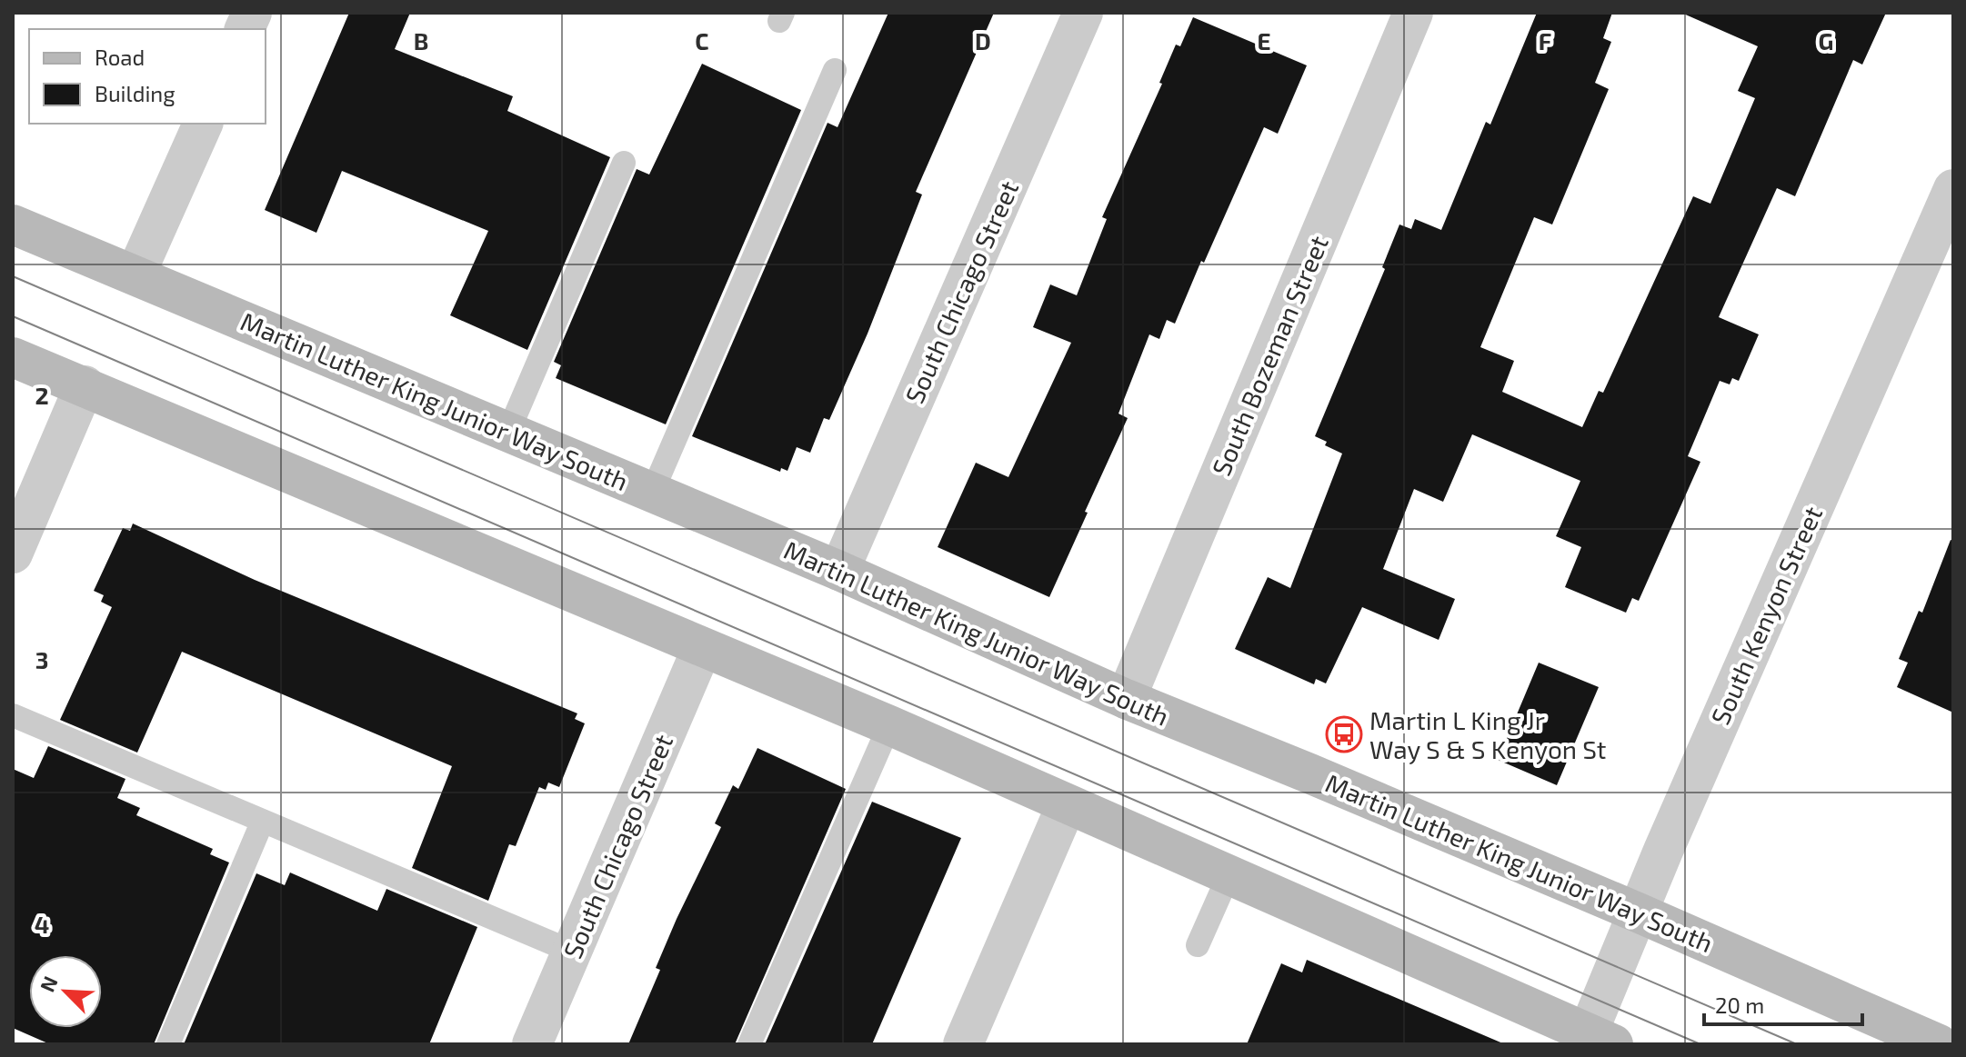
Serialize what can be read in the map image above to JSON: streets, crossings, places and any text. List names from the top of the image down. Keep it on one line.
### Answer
{"streets":{"main road":["Martin Luther King Junior Way South"],"street":["South Chicago Street","South Bozeman Street","South Kenyon Street"]},"crossings":[["South Chicago Street","Martin Luther King Junior Way South"],["South Bozeman Street","Martin Luther King Junior Way South"],["Martin Luther King Junior Way South","South Kenyon Street"]],"places":{"bus stop":["Martin L King Jr Way S & S Kenyon St"]},"legend":["Road","Building"],"scale_bar":"20 m","north":"top left","grid":{"columns":["B","C","D","E","F","G"],"rows":["2","3","4"]}}
